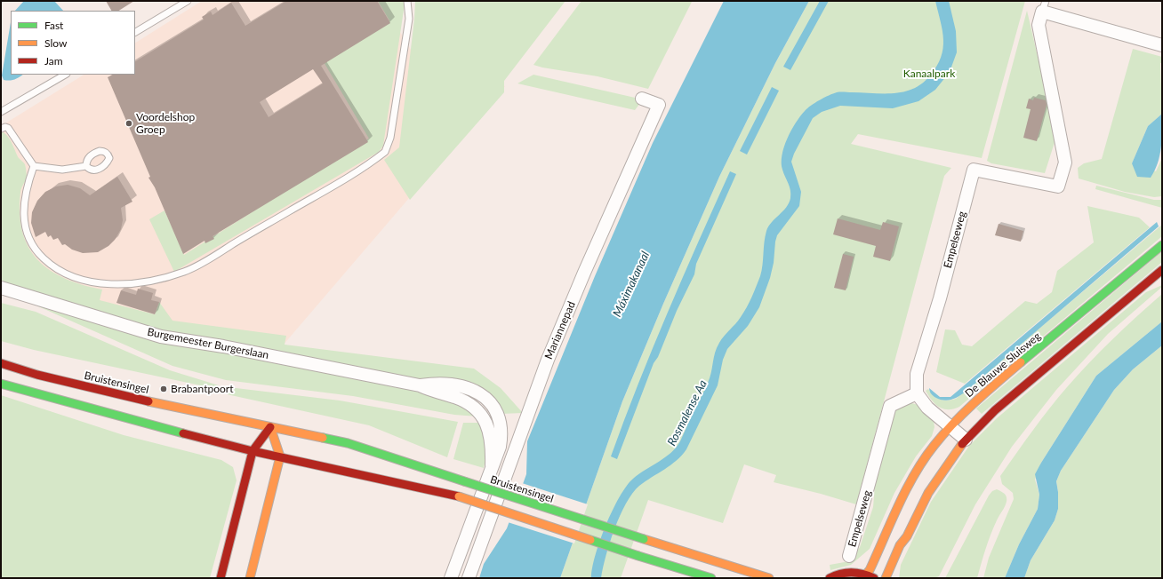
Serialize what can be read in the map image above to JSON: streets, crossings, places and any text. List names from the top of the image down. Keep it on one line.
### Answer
{"streets":{"main road":["De Blauwe Sluisweg","Bruistensingel"],"street":["Empelseweg","Mariannepad","Burgemeester Burgerslaan"]},"water":["Máximakanaal","Rosmalense Aa"],"parks":["Kanaalpark"],"places":["Voordelshop Groep","Brabantpoort"],"legend":["Fast","Slow","Jam"]}
